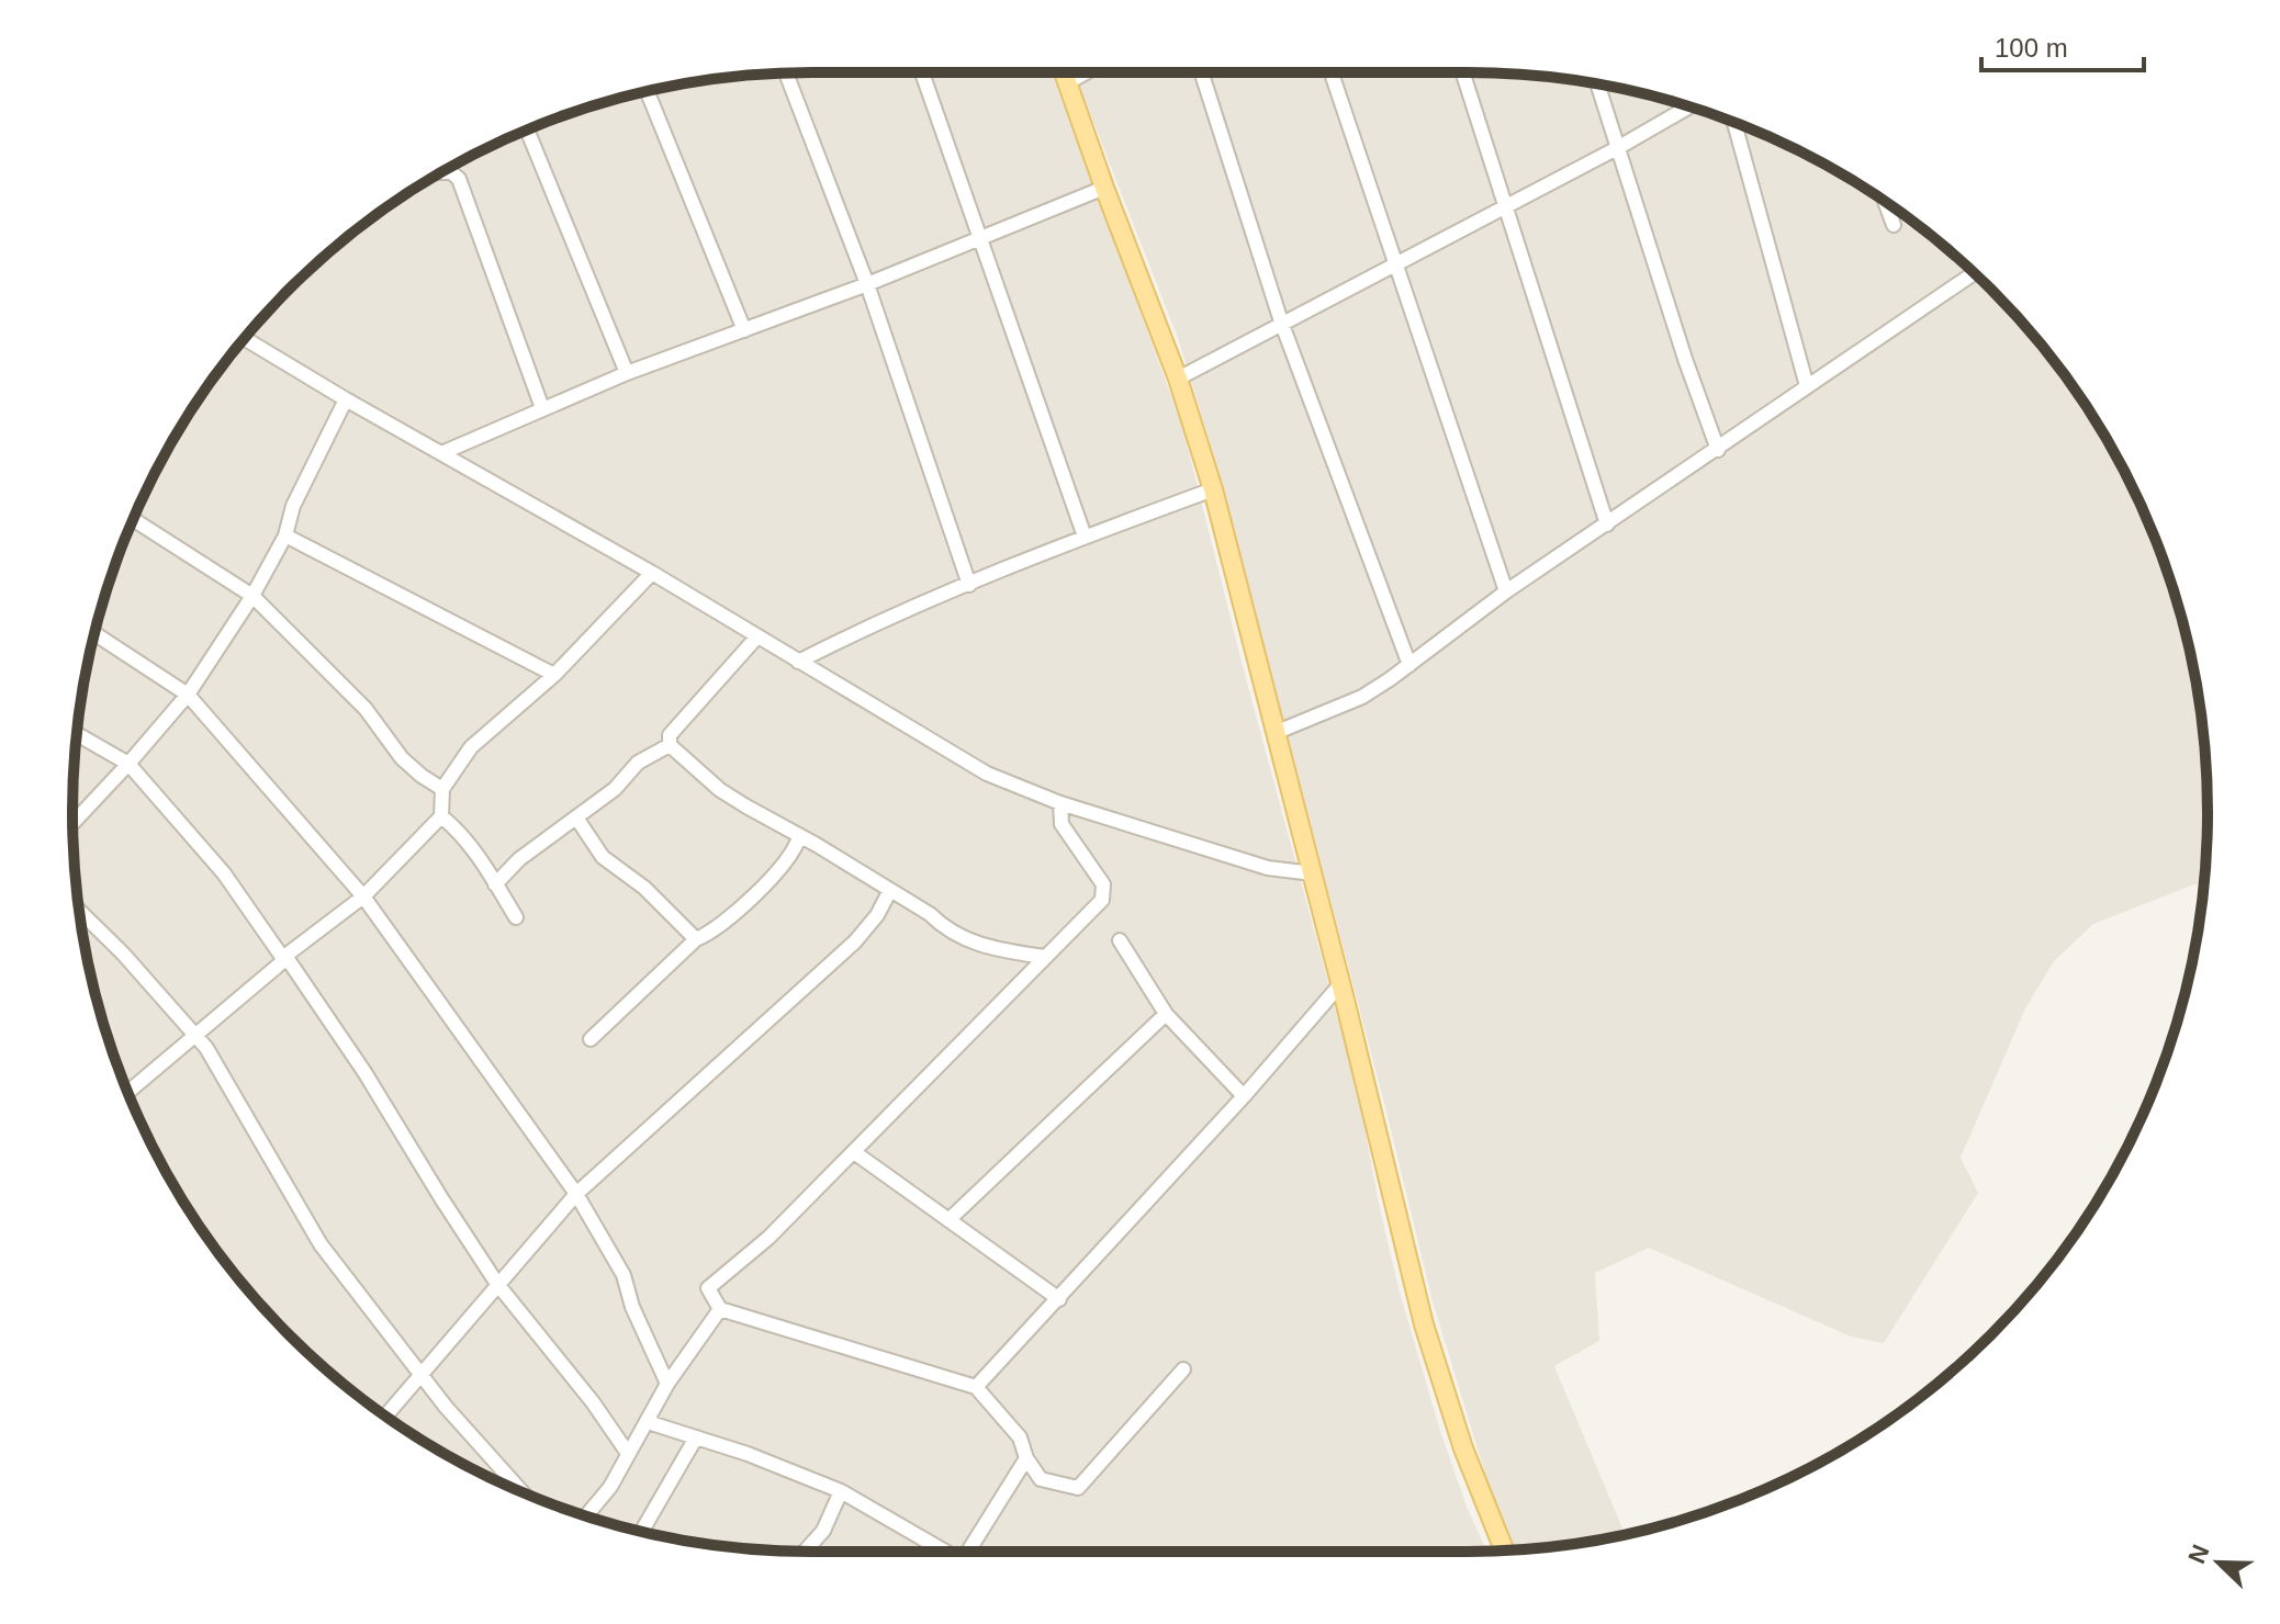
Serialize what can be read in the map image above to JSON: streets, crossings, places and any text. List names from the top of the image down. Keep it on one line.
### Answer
{"scale_bar":"100 m","north":"top left"}
